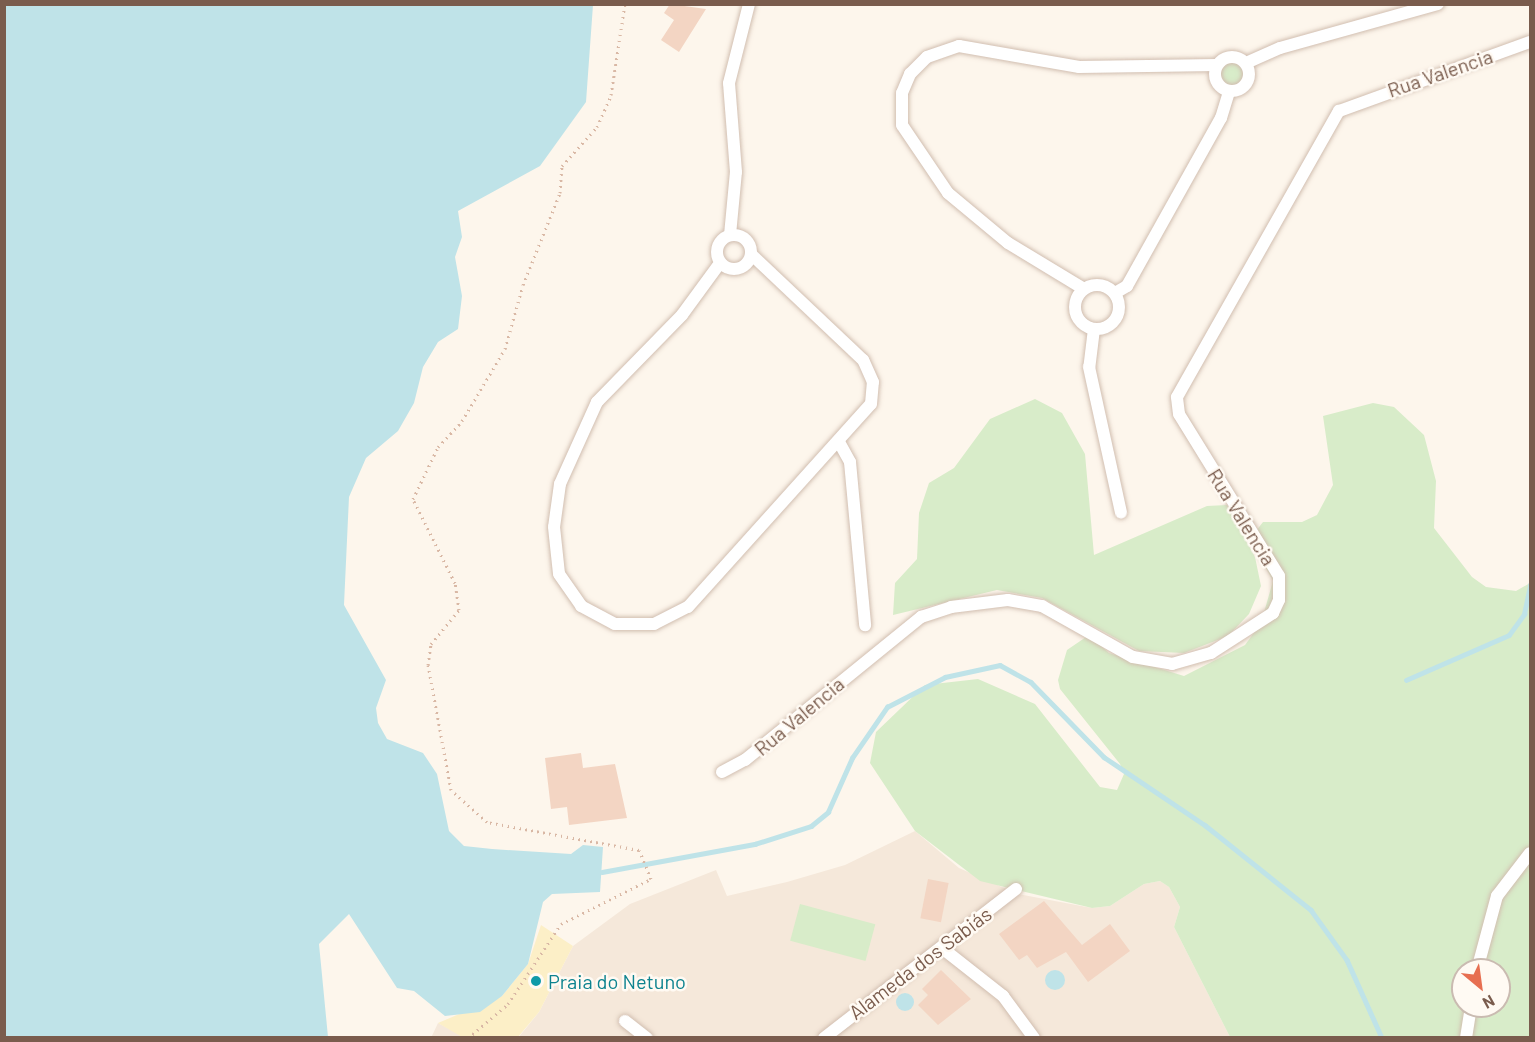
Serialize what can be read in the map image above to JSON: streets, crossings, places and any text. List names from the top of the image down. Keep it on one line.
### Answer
{"streets":{"street":["Rua Valencia","Alameda dos Sabiás"]},"places":["Praia do Netuno"],"north":"bottom right"}
